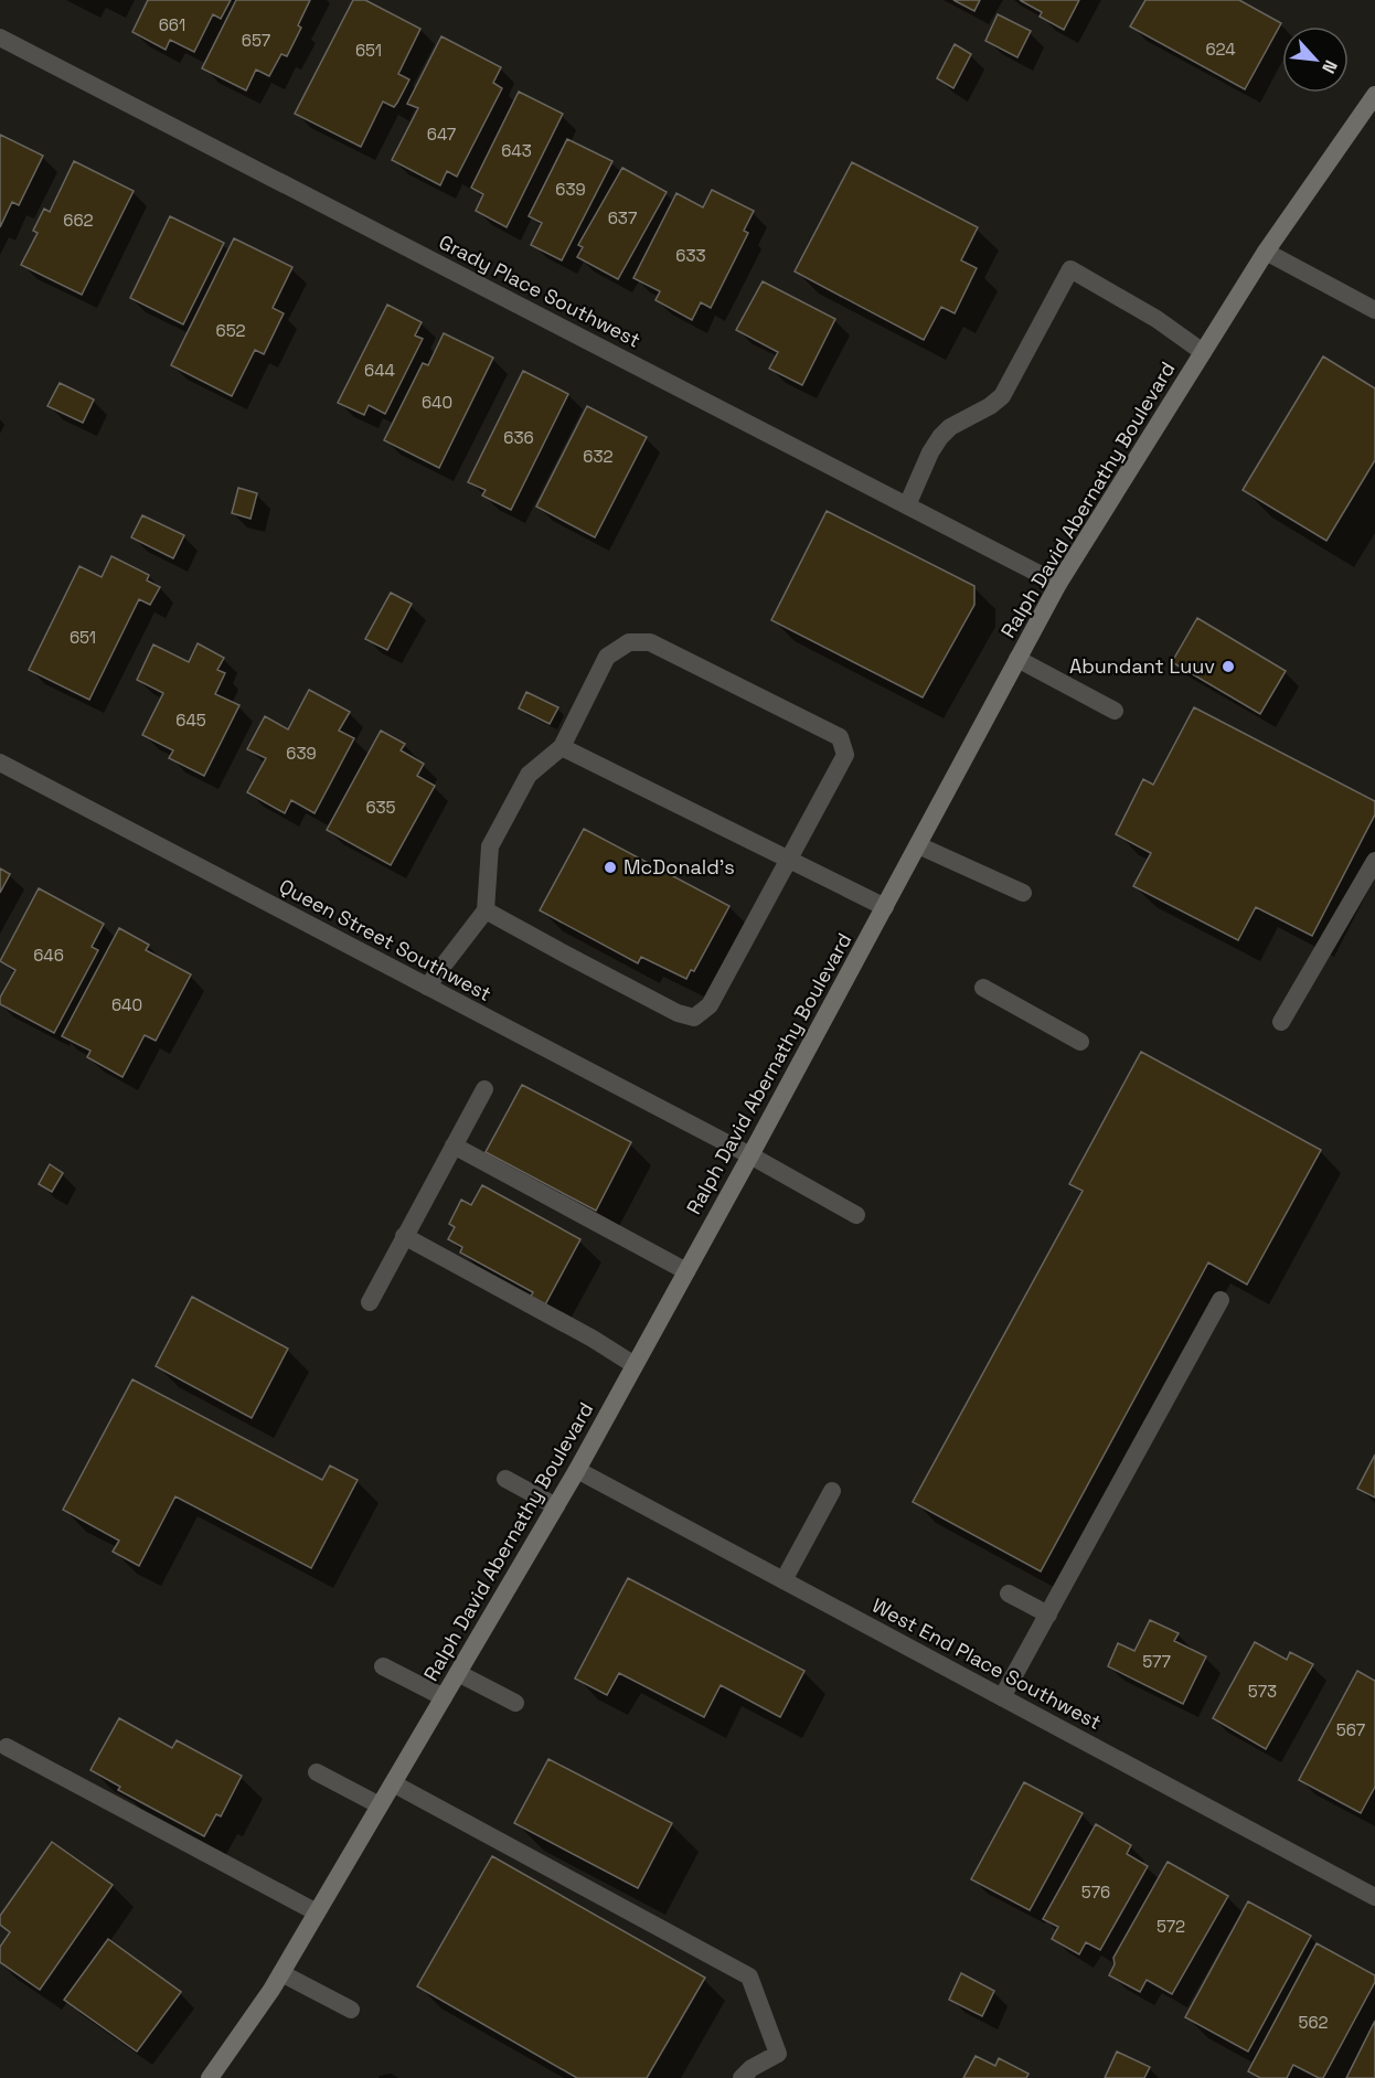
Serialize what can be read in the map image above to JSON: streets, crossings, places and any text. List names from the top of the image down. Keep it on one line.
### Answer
{"streets":{"main road":["Ralph David Abernathy Boulevard"],"street":["Grady Place Southwest","Queen Street Southwest","West End Place Southwest"]},"crossings":[["Grady Place Southwest","Ralph David Abernathy Boulevard"],["Ralph David Abernathy Boulevard","Queen Street Southwest"],["Ralph David Abernathy Boulevard","West End Place Southwest"]],"places":["Abundant Luuv","McDonald's"],"house_numbers":["661","657","624","651","647","643","639","637","662","633","652","644","640","636","632","651","645","639","635","646","640","577","573","567","576","572","562"],"north":"bottom right"}
